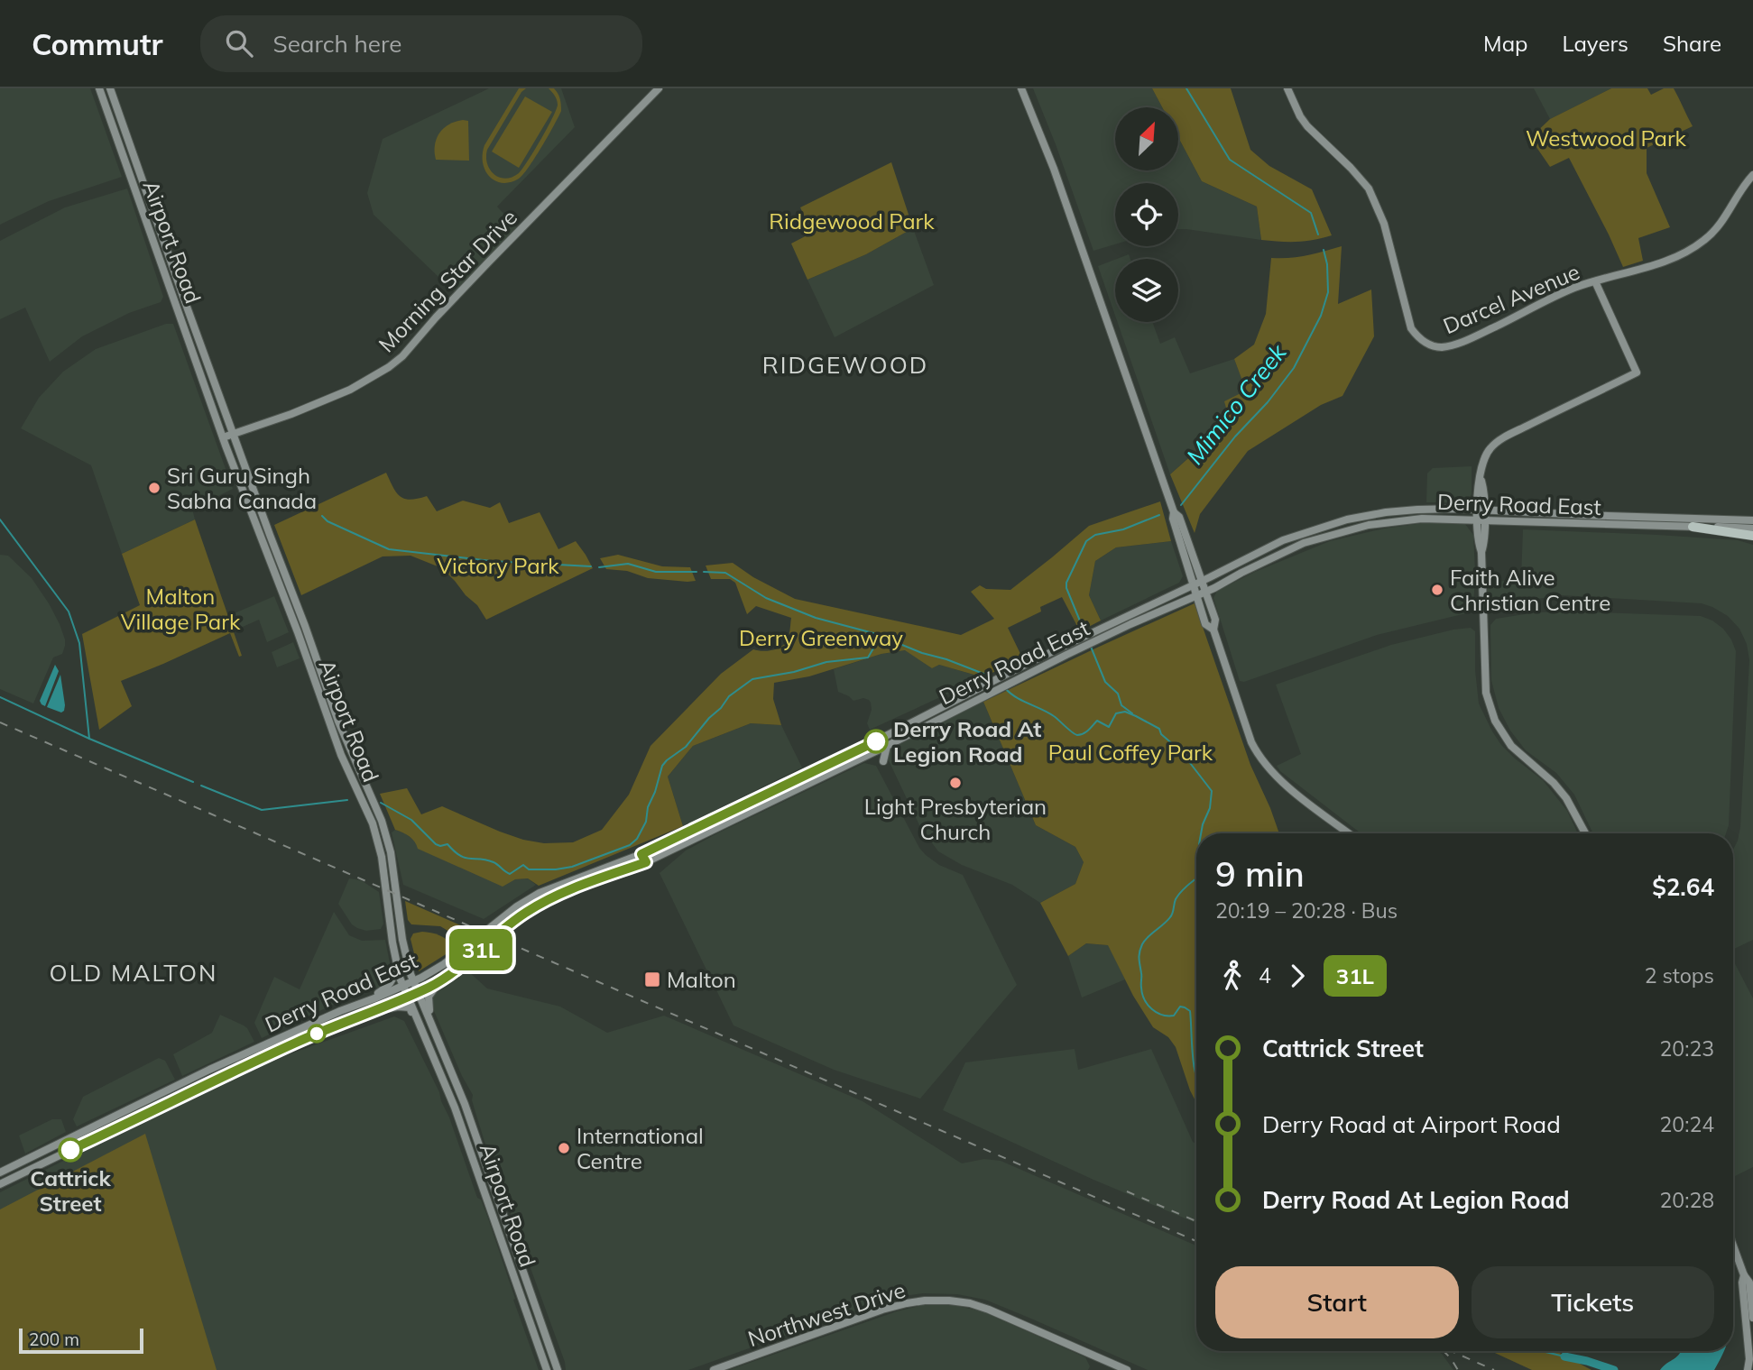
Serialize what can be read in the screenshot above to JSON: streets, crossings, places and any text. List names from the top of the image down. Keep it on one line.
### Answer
{"streets":{"main road":["Airport Road","Morning Star Drive","Darcel Avenue","Derry Road East","Northwest Drive"]},"crossings":[["Airport Road","Morning Star Drive"],["Airport Road","Derry Road East"]],"districts":["RIDGEWOOD","OLD MALTON"],"water":["Mimico Creek"],"parks":["Westwood Park","Ridgewood Park","Victory Park","Malton Village Park","Derry Greenway","Paul Coffey Park"],"places":{"other":["Sri Guru Singh Sabha Canada","Faith Alive Christian Centre","Derry Road At Legion Road","Light Presbyterian Church","International Centre","Cattrick Street"],"transit":["Malton"]},"lines":["bus line 31L"],"scale_bar":"200 m","north":"top right","page":{"header":"Commutr","search":"Search here","nav":["Map","Layers","Share"],"on_map":"31L","heading":["9 min","20:19 – 20:28 · Bus","$2.64"],"legs":["4","31L","2 stops"],"list":[{"name":"Cattrick Street","value":"20:23"},{"name":"Derry Road at Airport Road","value":"20:24"},{"name":"Derry Road At Legion Road","value":"20:28"}],"buttons":["Start","Tickets"],"scale":"200 m"}}
